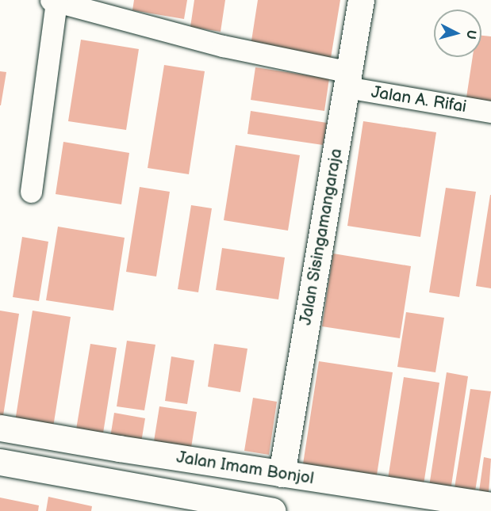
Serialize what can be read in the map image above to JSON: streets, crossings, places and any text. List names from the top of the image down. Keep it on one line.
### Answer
{"streets":{"main road":["Jalan Sisingamangaraja","Jalan Imam Bonjol"],"street":["Jalan A. Rifai"]},"crossings":[["Jalan A. Rifai","Jalan Sisingamangaraja"],["Jalan Sisingamangaraja","Jalan Imam Bonjol"]],"north":"right"}
